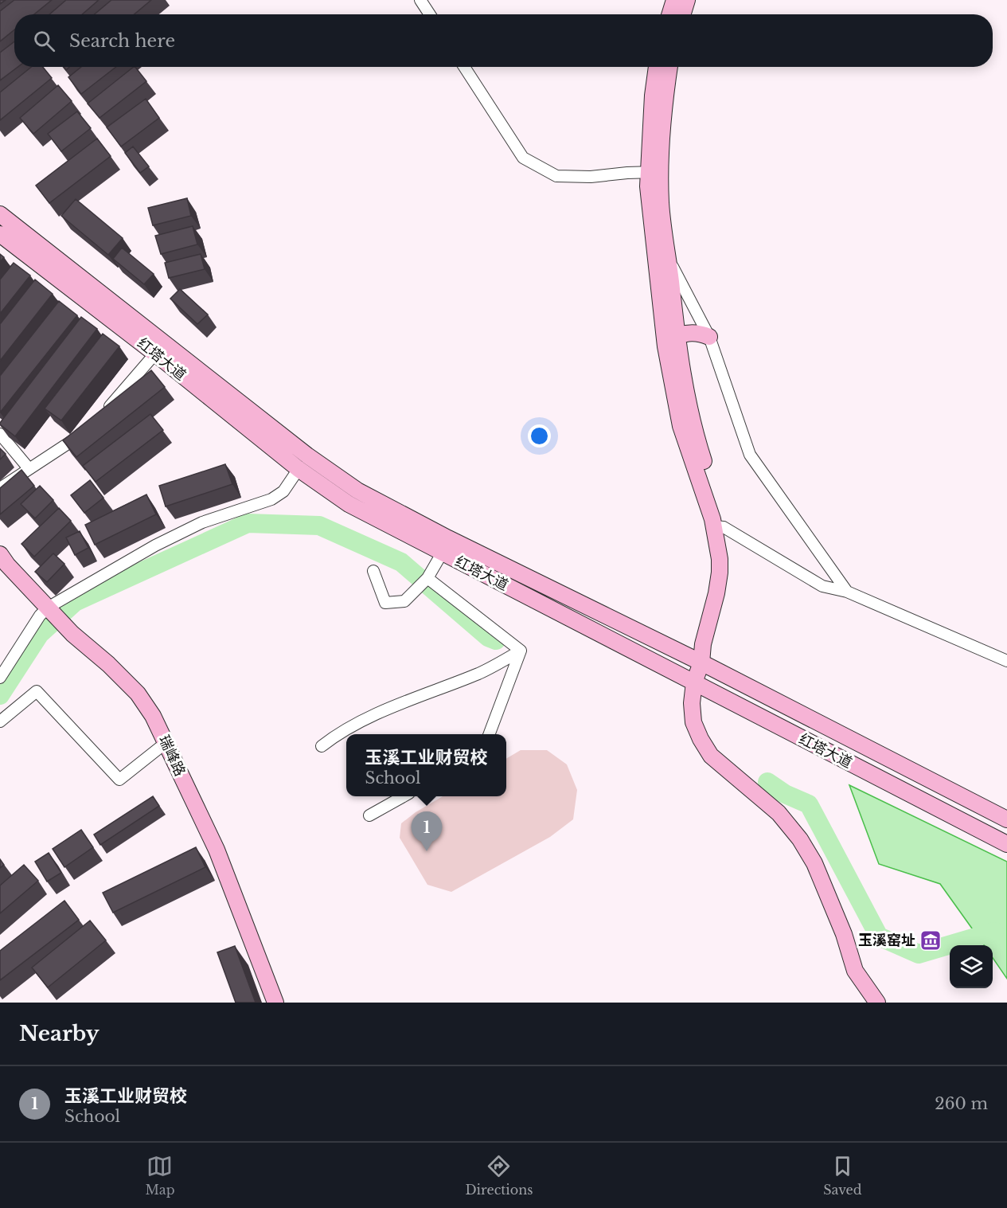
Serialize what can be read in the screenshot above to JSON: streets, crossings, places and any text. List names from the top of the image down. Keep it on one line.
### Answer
{"streets":{"main road":["红塔大道","瑞峰路"]},"places":{"museum":["玉溪窑址"]},"page":{"search":"Search here","popup":["玉溪工业财贸校","School"],"pins":"1","heading":"Nearby","list":[{"mark":"1","name":"玉溪工业财贸校","note":"School","value":"260 m"}],"nav":["Map","Directions","Saved"]}}
